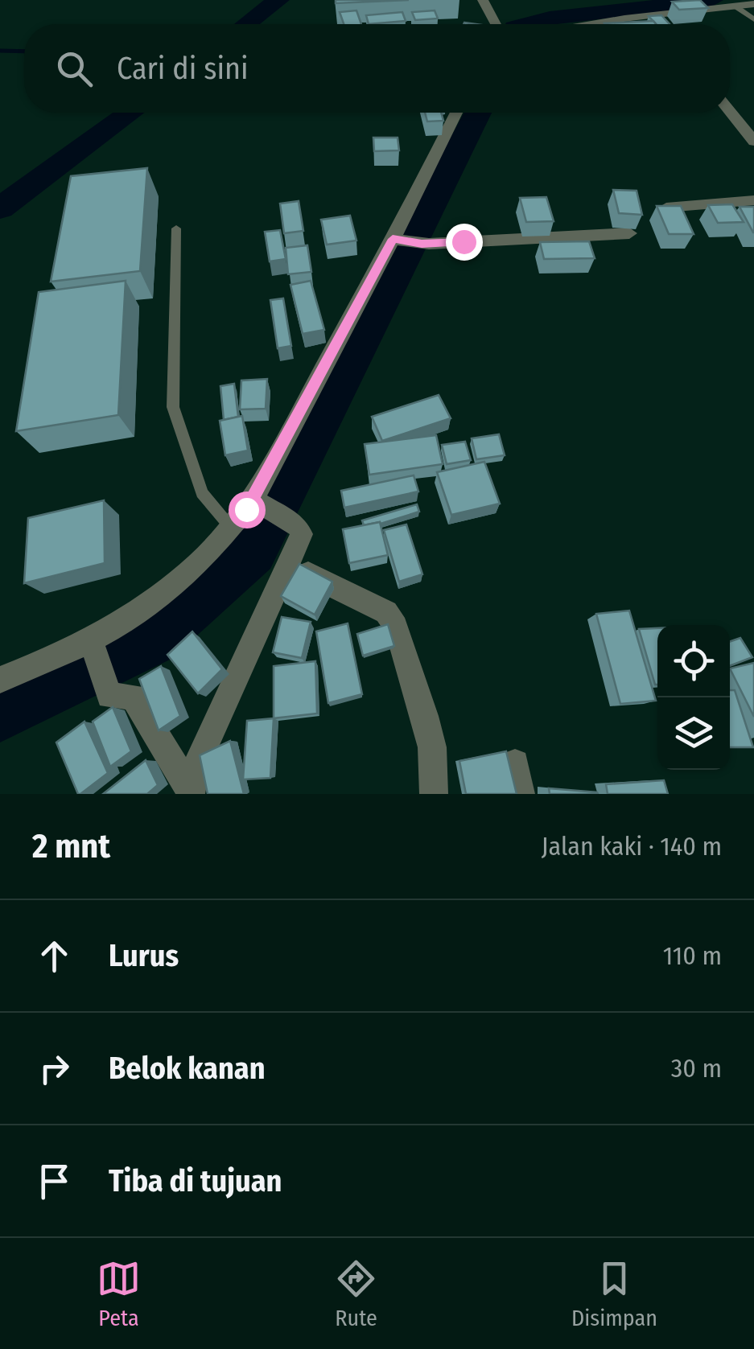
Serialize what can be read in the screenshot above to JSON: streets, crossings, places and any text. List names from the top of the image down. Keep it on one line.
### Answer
{"page":{"search":"Cari di sini","heading":["2 mnt","Jalan kaki · 140 m"],"list":[["Lurus","110 m"],["Belok kanan","30 m"],"Tiba di tujuan"],"nav":["Peta","Rute","Disimpan"]}}
